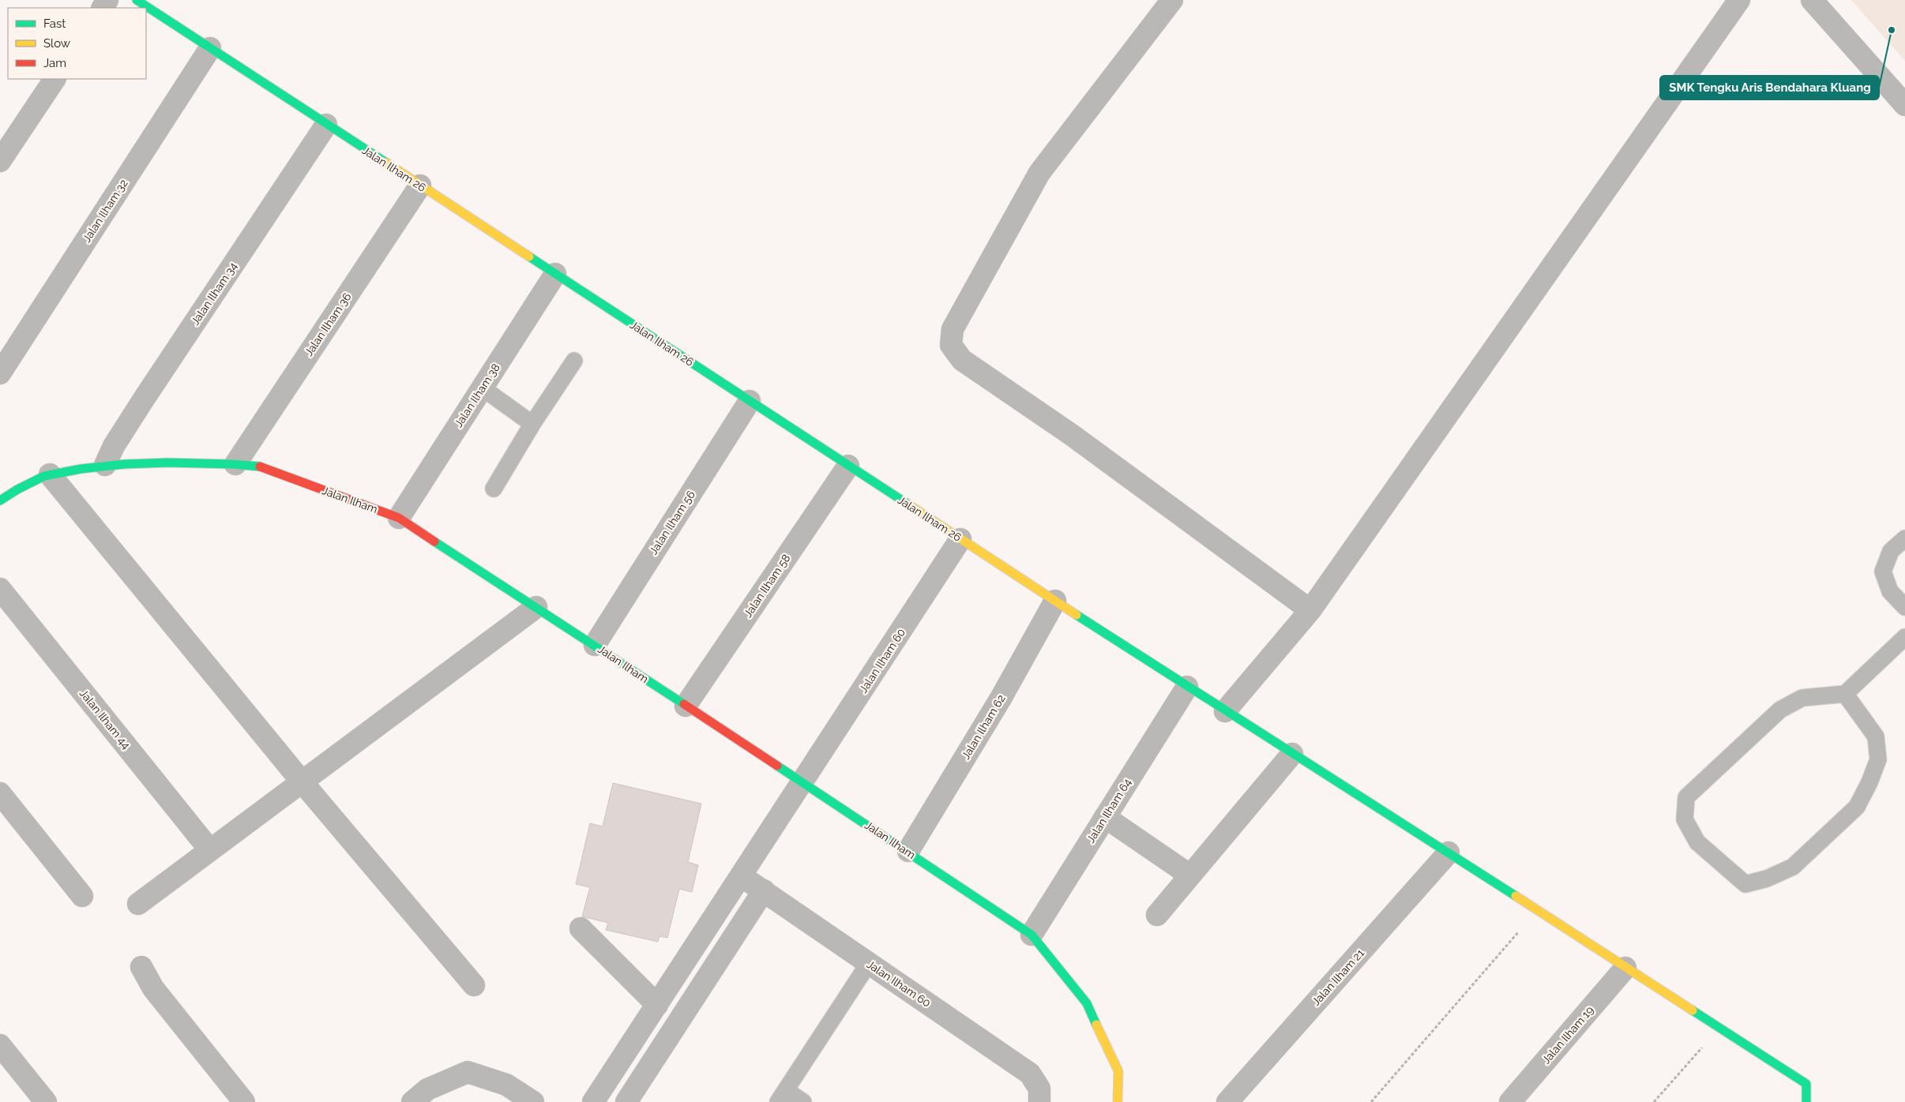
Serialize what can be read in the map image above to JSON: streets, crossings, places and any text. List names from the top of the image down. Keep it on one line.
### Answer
{"streets":{"street":["Jalan Ilham 26","Jalan Ilham 32","Jalan Ilham 34","Jalan Ilham 36","Jalan Ilham 38","Jalan Ilham","Jalan Ilham 56","Jalan Ilham 58","Jalan Ilham 60","Jalan Ilham 44","Jalan Ilham 62","Jalan Ilham 64","Jalan Ilham 21","Jalan Ilham 19"]},"crossings":[["Jalan Ilham 26","Jalan Ilham 32"],["Jalan Ilham 26","Jalan Ilham 34"],["Jalan Ilham 26","Jalan Ilham 36"],["Jalan Ilham 26","Jalan Ilham 38"],["Jalan Ilham 26","Jalan Ilham 56"],["Jalan Ilham 26","Jalan Ilham 58"],["Jalan Ilham 26","Jalan Ilham 60"],["Jalan Ilham 26","Jalan Ilham 62"],["Jalan Ilham 26","Jalan Ilham 64"],["Jalan Ilham 26","Jalan Ilham 21"],["Jalan Ilham 26","Jalan Ilham 19"],["Jalan Ilham 34","Jalan Ilham"],["Jalan Ilham 36","Jalan Ilham"],["Jalan Ilham 38","Jalan Ilham"],["Jalan Ilham","Jalan Ilham 56"],["Jalan Ilham","Jalan Ilham 58"],["Jalan Ilham","Jalan Ilham 60"],["Jalan Ilham","Jalan Ilham 62"],["Jalan Ilham","Jalan Ilham 64"]],"places":["SMK Tengku Aris Bendahara Kluang"],"legend":["Fast","Slow","Jam"]}
